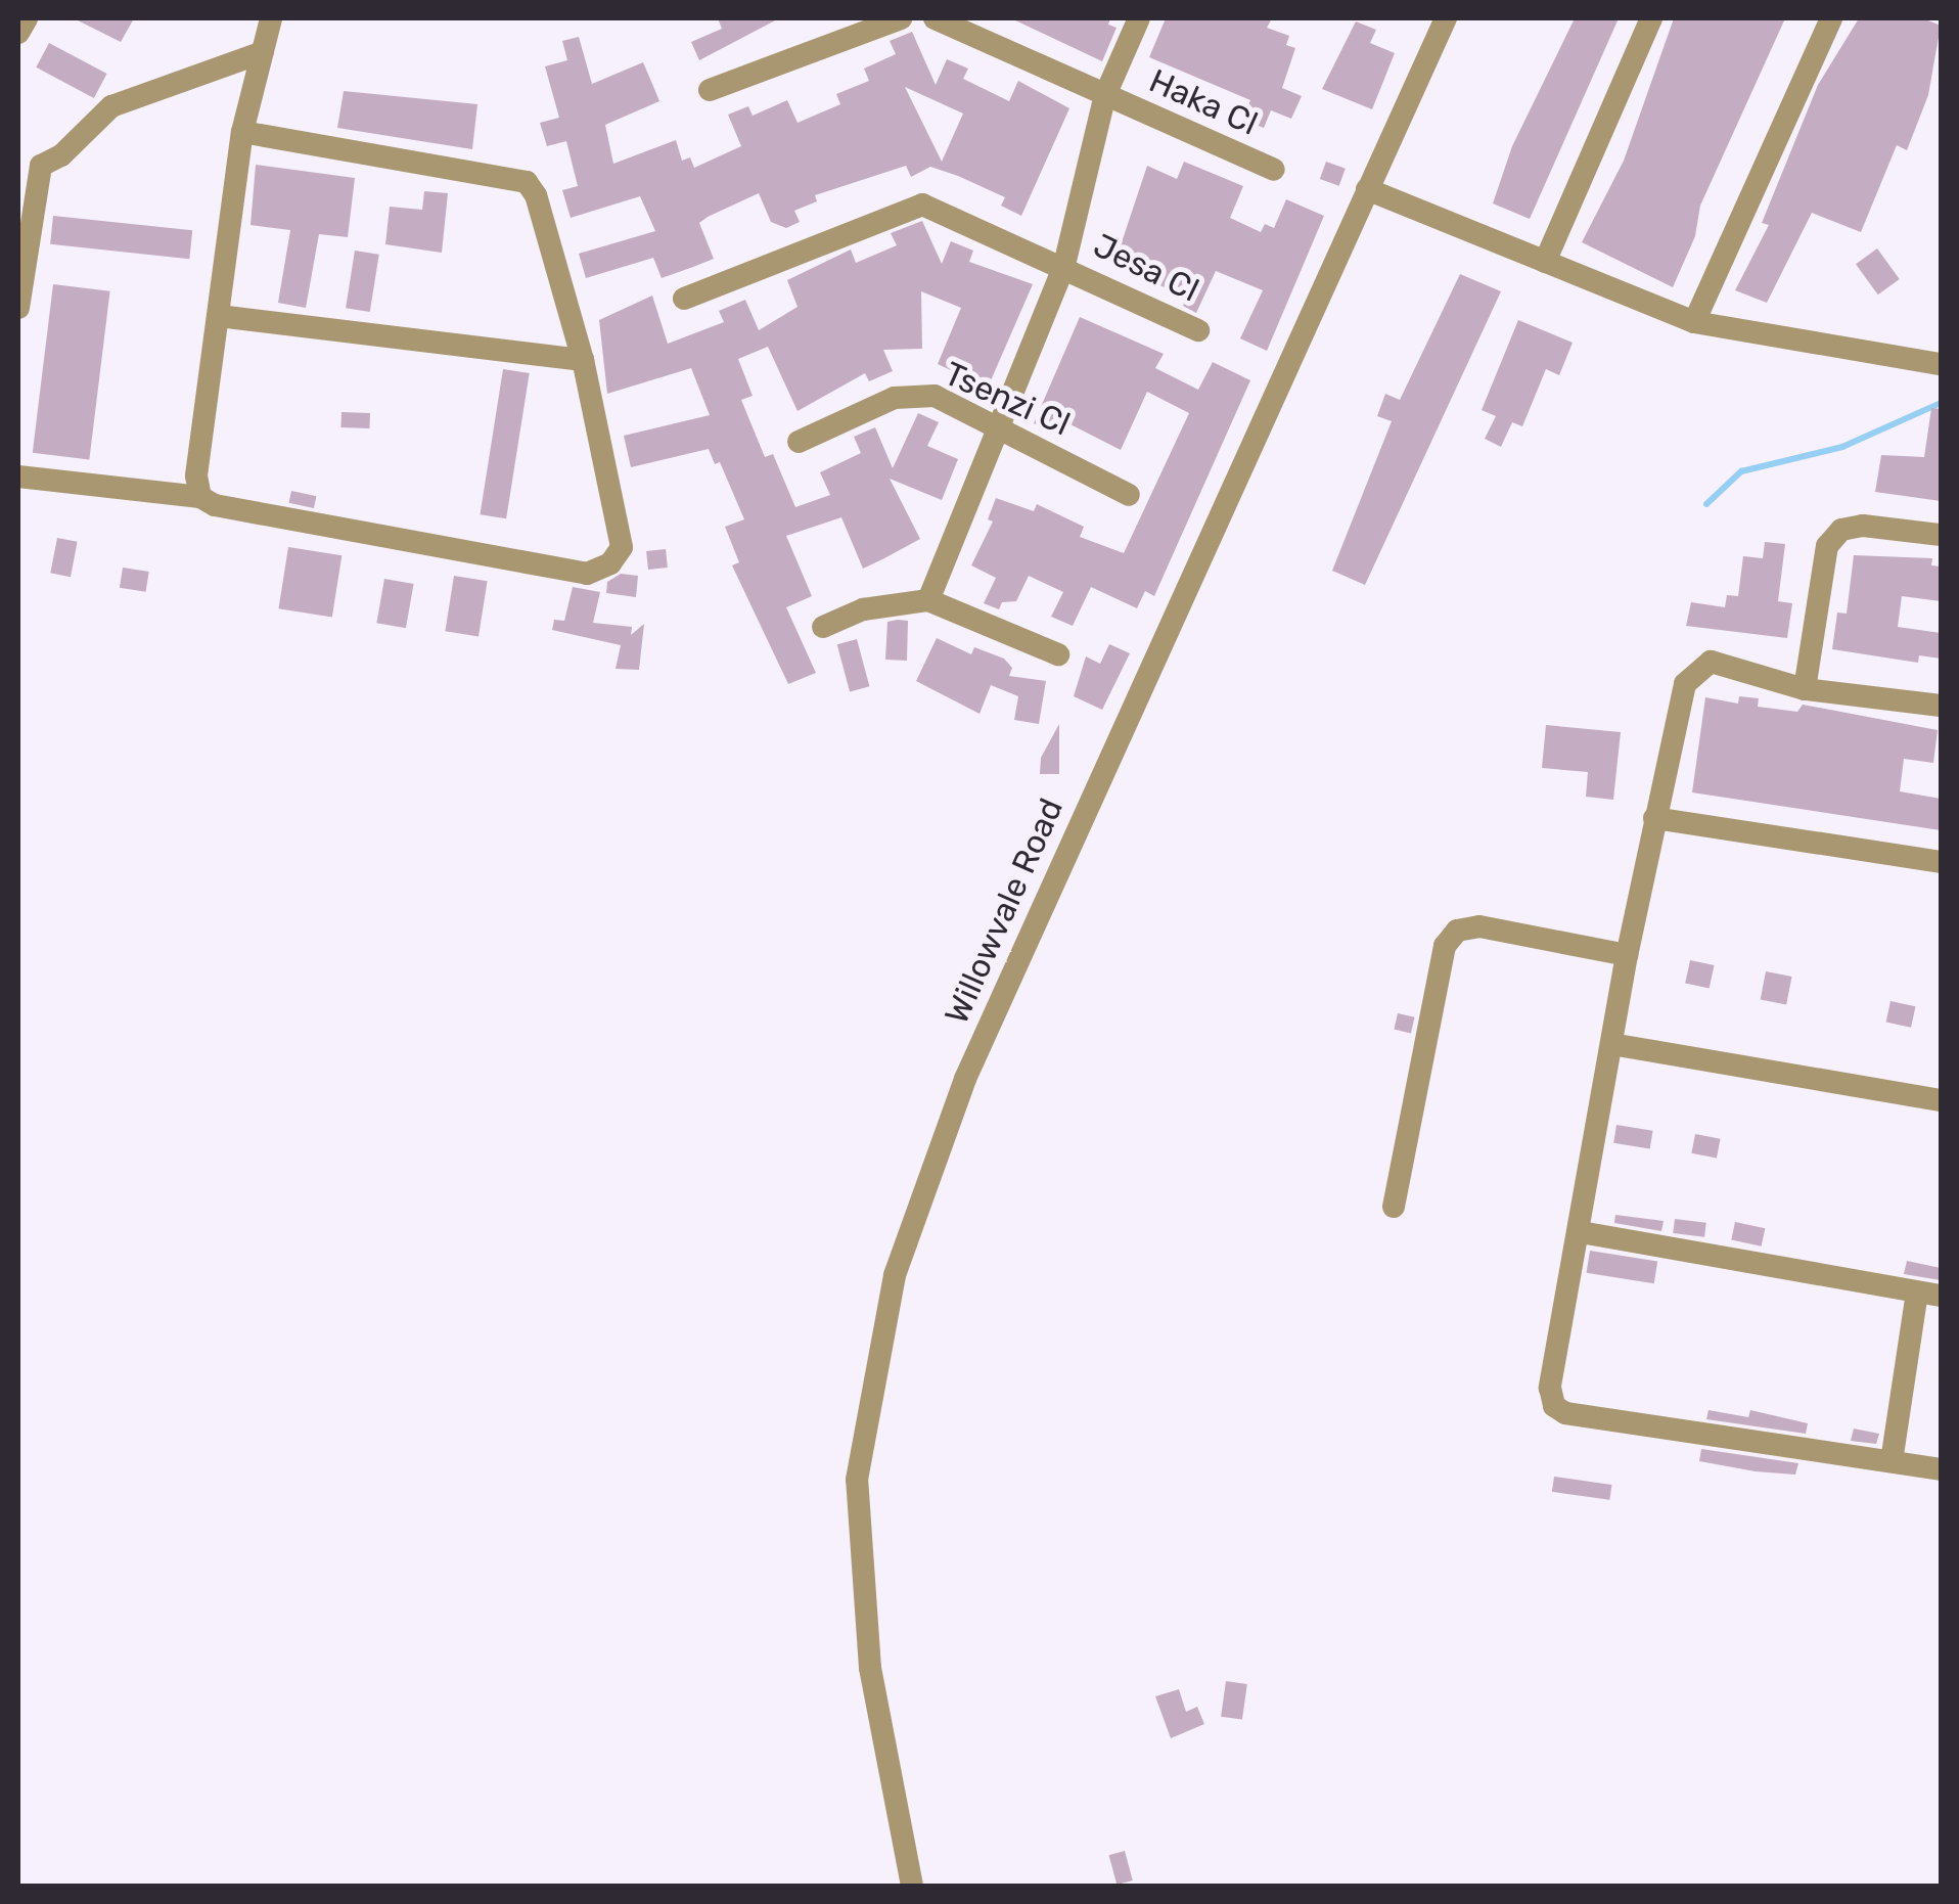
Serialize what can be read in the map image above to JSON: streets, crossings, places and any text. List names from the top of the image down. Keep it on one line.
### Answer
{"streets":{"street":["Haka Cl","Jesa Cl","Tsenzi Cl","Willowvale Road"]}}
